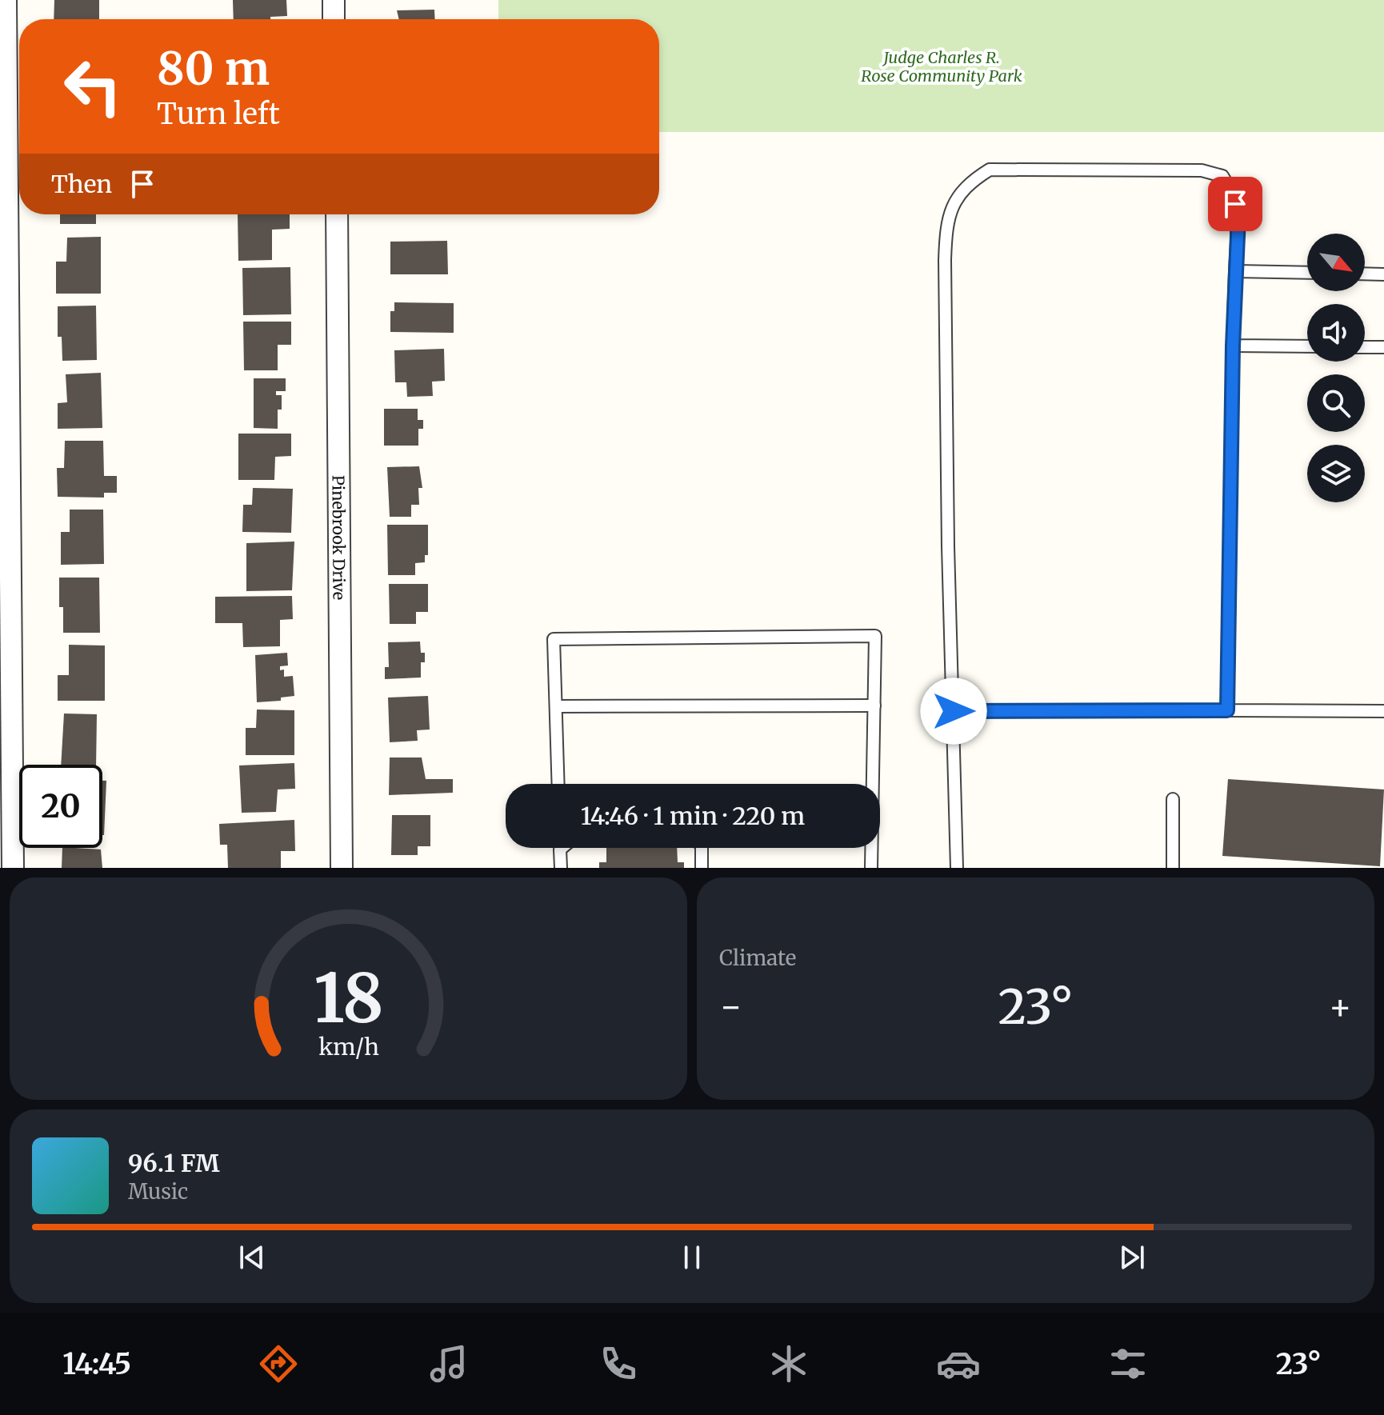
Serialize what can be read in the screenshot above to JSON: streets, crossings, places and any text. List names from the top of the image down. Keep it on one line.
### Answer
{"streets":{"street":["Pinebrook Drive"]},"parks":["Judge Charles R. Rose Community Park"],"north":"bottom right","page":{"turn":["80 m","Turn left"],"then":"Then","limit":"20","trip":"14:46 · 1 min · 220 m","tile":"Climate","heat":["−","23°","+"],"song":["96.1 FM","Music"],"tabs":["14:45","23°"],"gauge":["18","km/h"]}}
